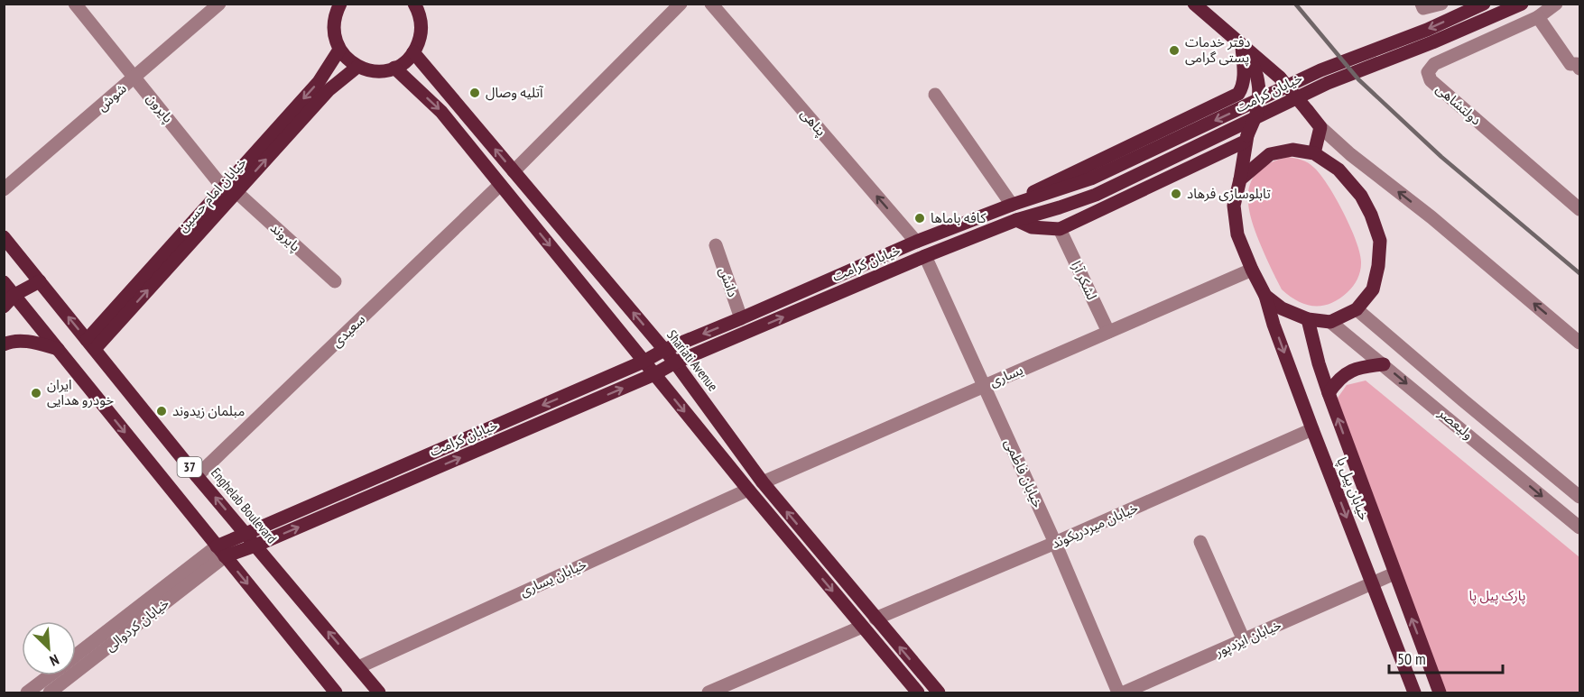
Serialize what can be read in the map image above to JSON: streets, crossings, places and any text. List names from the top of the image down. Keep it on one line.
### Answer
{"streets":{"main road":["خیابان کرامت","خیابان امام حسین","Shariati Avenue","37","خیابان پیل پا","Enghelab Boulevard"],"street":["شوش","دولتشاهی","پایرون","پناهی","پایروند","لشکر آرا","دانش","سعیدی","یساری","ولیعصر","خیابان فاطمی","خیابان میردریکوند","خیابان یساری","خیابان کردوالی","خیابان ایزدپور"]},"crossings":[["خیابان کرامت","پناهی"],["خیابان کرامت","دانش"],["خیابان کرامت","Shariati Avenue"],["خیابان کرامت","37"],["خیابان کرامت","خیابان فاطمی"],["خیابان کرامت","Enghelab Boulevard"],["خیابان کرامت","خیابان کردوالی"],["شوش","پایرون"],["پایرون","خیابان امام حسین"],["پایرون","پایروند"],["خیابان امام حسین","پایروند"],["خیابان امام حسین","Enghelab Boulevard"],["لشکر آرا","یساری"],["سعیدی","Enghelab Boulevard"],["Shariati Avenue","یساری"],["Shariati Avenue","خیابان میردریکوند"],["یساری","ولیعصر"],["یساری","خیابان فاطمی"],["یساری","خیابان پیل پا"],["ولیعصر","خیابان پیل پا"],["37","خیابان کردوالی"],["خیابان فاطمی","خیابان میردریکوند"],["خیابان پیل پا","خیابان میردریکوند"],["خیابان پیل پا","خیابان ایزدپور"],["Enghelab Boulevard","خیابان یساری"]],"parks":["پارک پیل پا"],"places":["دفتر خدمات پستی گرامی","آتلیه وصال","تابلوسازی فرهاد","کافه باماها","ایران خودرو هدایی","مبلمان زیدوند"],"scale_bar":"50 m","north":"bottom right"}
